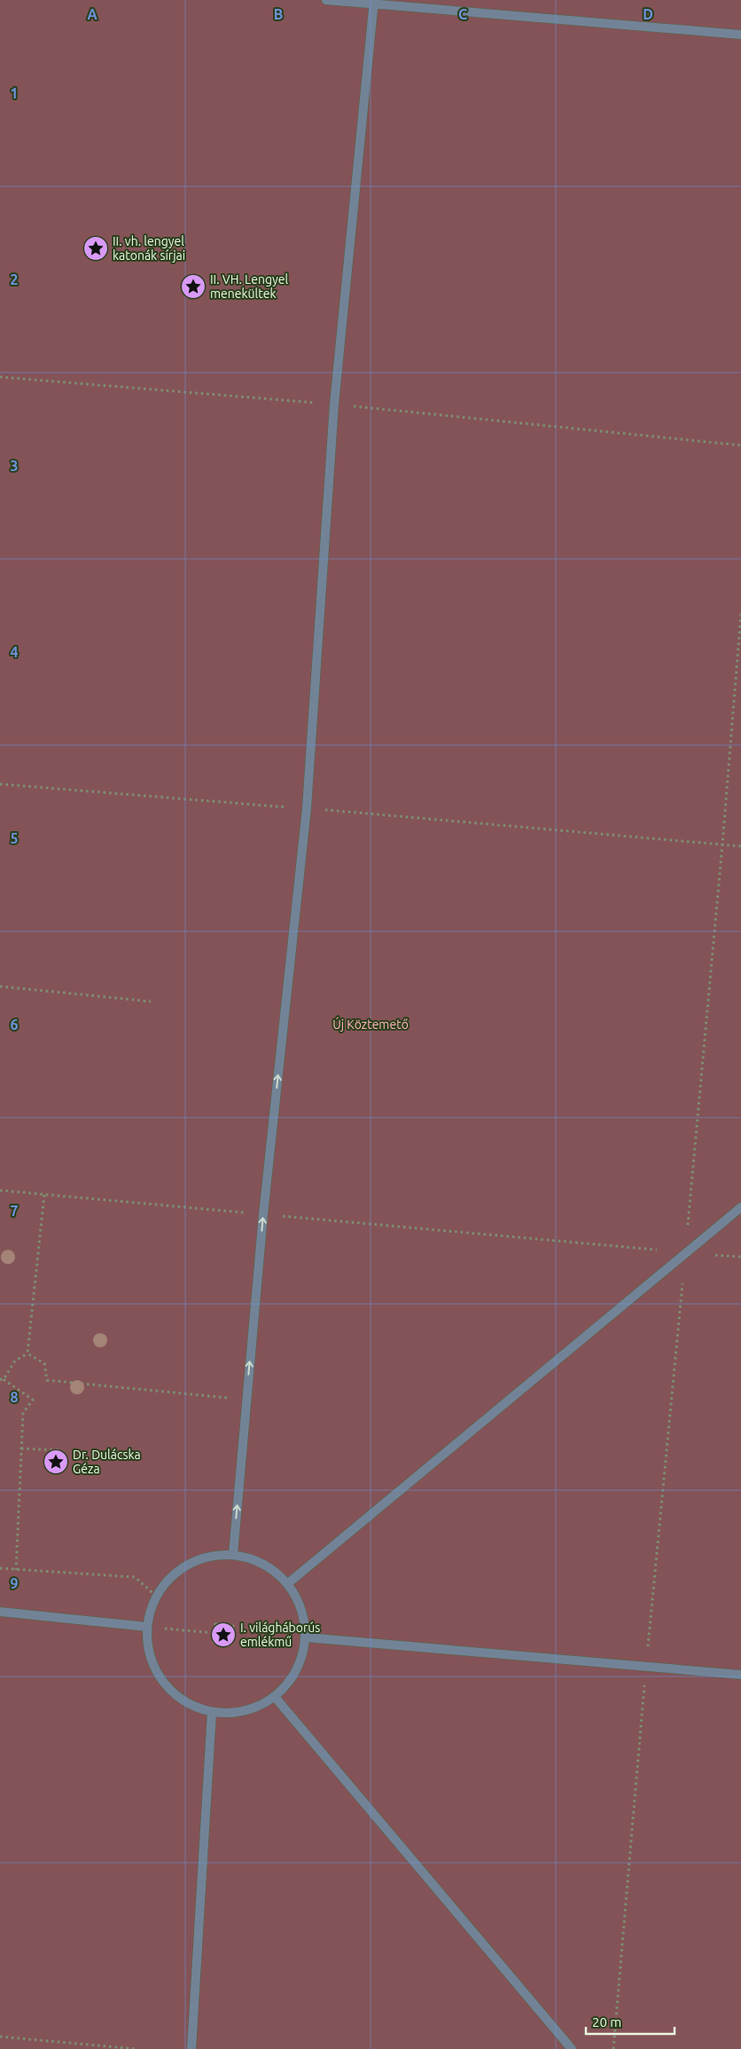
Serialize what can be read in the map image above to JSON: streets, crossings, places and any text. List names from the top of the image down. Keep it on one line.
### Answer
{"parks":["Új Köztemető"],"places":{"place":["II. vh. lengyel katonák sírjai","II. VH. Lengyel menekültek","Dr. Dulácska Géza","I. világháborús emlékmű"]},"scale_bar":"20 m","grid":{"columns":["A","B","C","D"],"rows":["1","2","3","4","5","6","7","8","9"]}}
